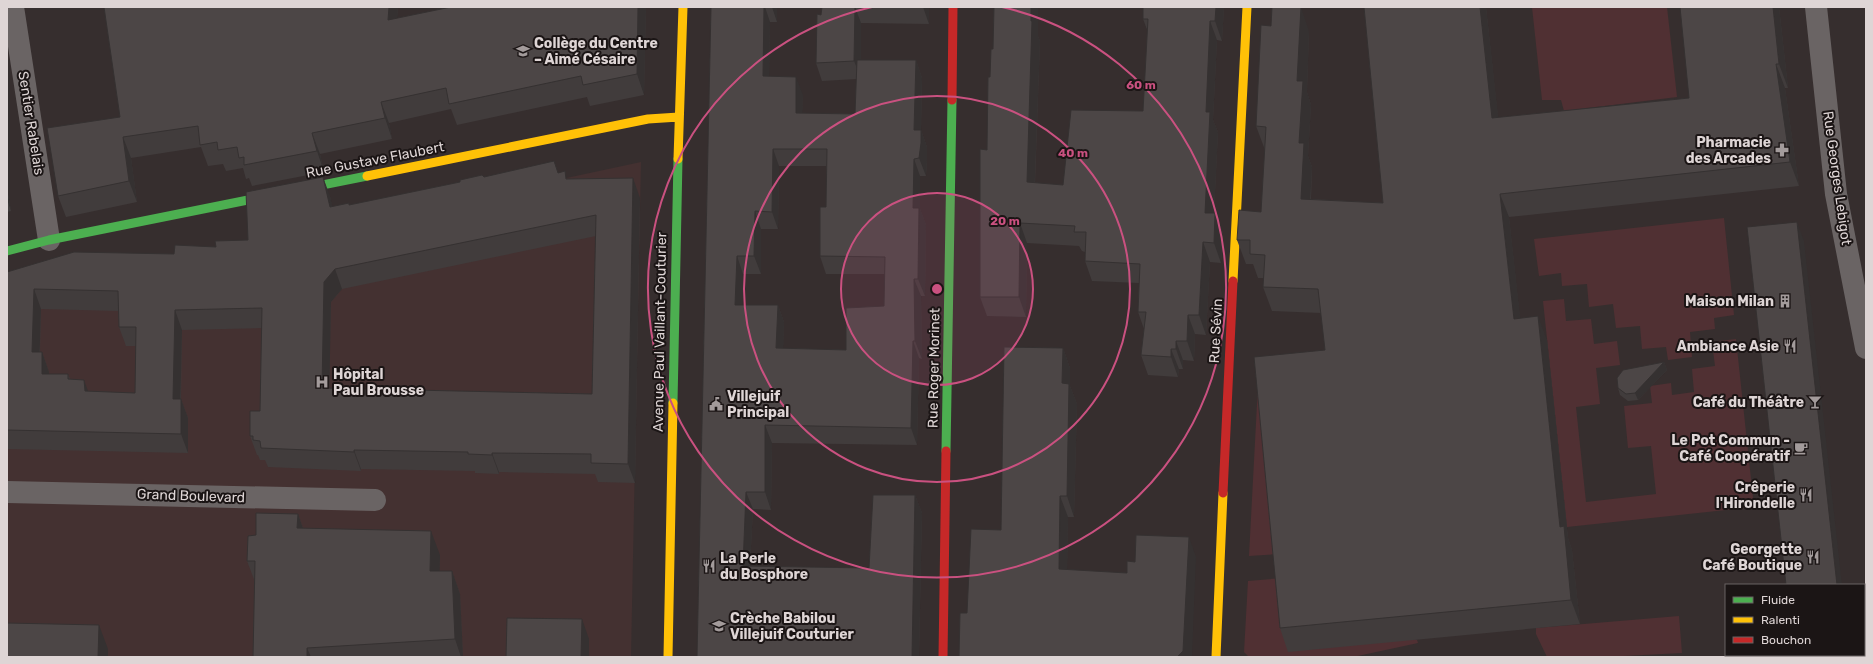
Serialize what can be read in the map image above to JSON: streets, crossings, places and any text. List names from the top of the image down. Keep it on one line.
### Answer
{"streets":{"street":["Sentier Rabelais","Rue Gustave Flaubert","Rue Georges Lebigot","Rue Sévin","Avenue Paul Vaillant-Couturier","Rue Roger Morinet","Grand Boulevard"]},"crossings":[["Sentier Rabelais","Rue Gustave Flaubert"],["Rue Gustave Flaubert","Avenue Paul Vaillant-Couturier"]],"places":{"school or university":["Collège du Centre – Aimé Césaire","Crèche Babilou Villejuif Couturier"],"pharmacy":["Pharmacie des Arcades"],"building":["Maison Milan"],"restaurant":["Ambiance Asie","Crêperie l'Hirondelle","Georgette Café Boutique","La Perle du Bosphore"],"hospital":["Hôpital Paul Brousse"],"bar":["Café du Théâtre"],"public building":["Villejuif Principal"],"cafe":["Le Pot Commun - Café Coopératif"]},"legend":["Fluide","Ralenti","Bouchon"],"rings":["60 m","40 m","20 m"]}
